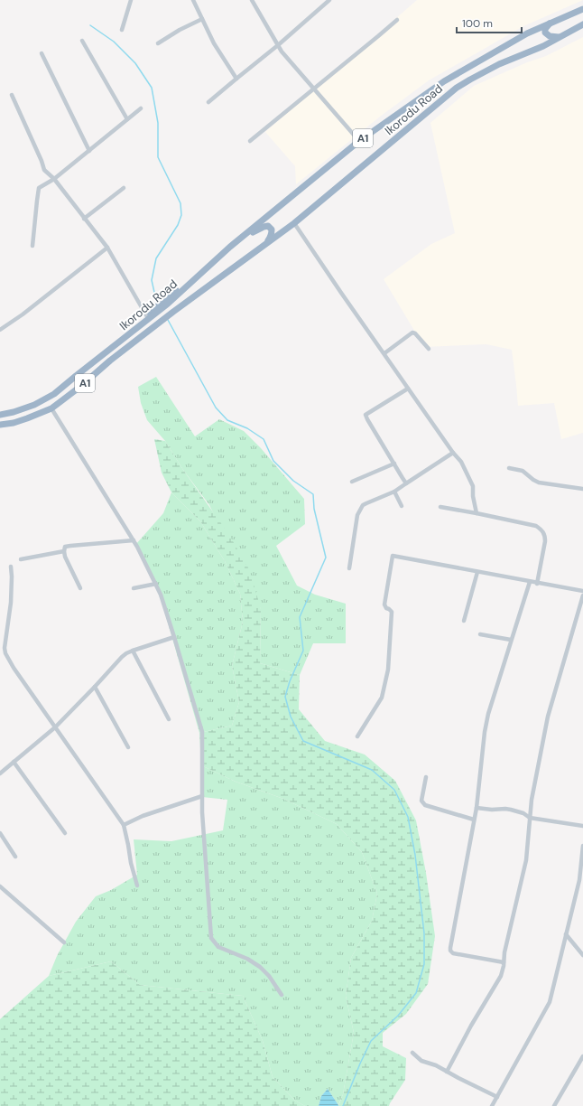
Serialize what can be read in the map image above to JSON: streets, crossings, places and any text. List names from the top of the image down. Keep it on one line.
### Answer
{"streets":{"highway":["Ikorodu Road","A1"]},"scale_bar":"100 m"}
